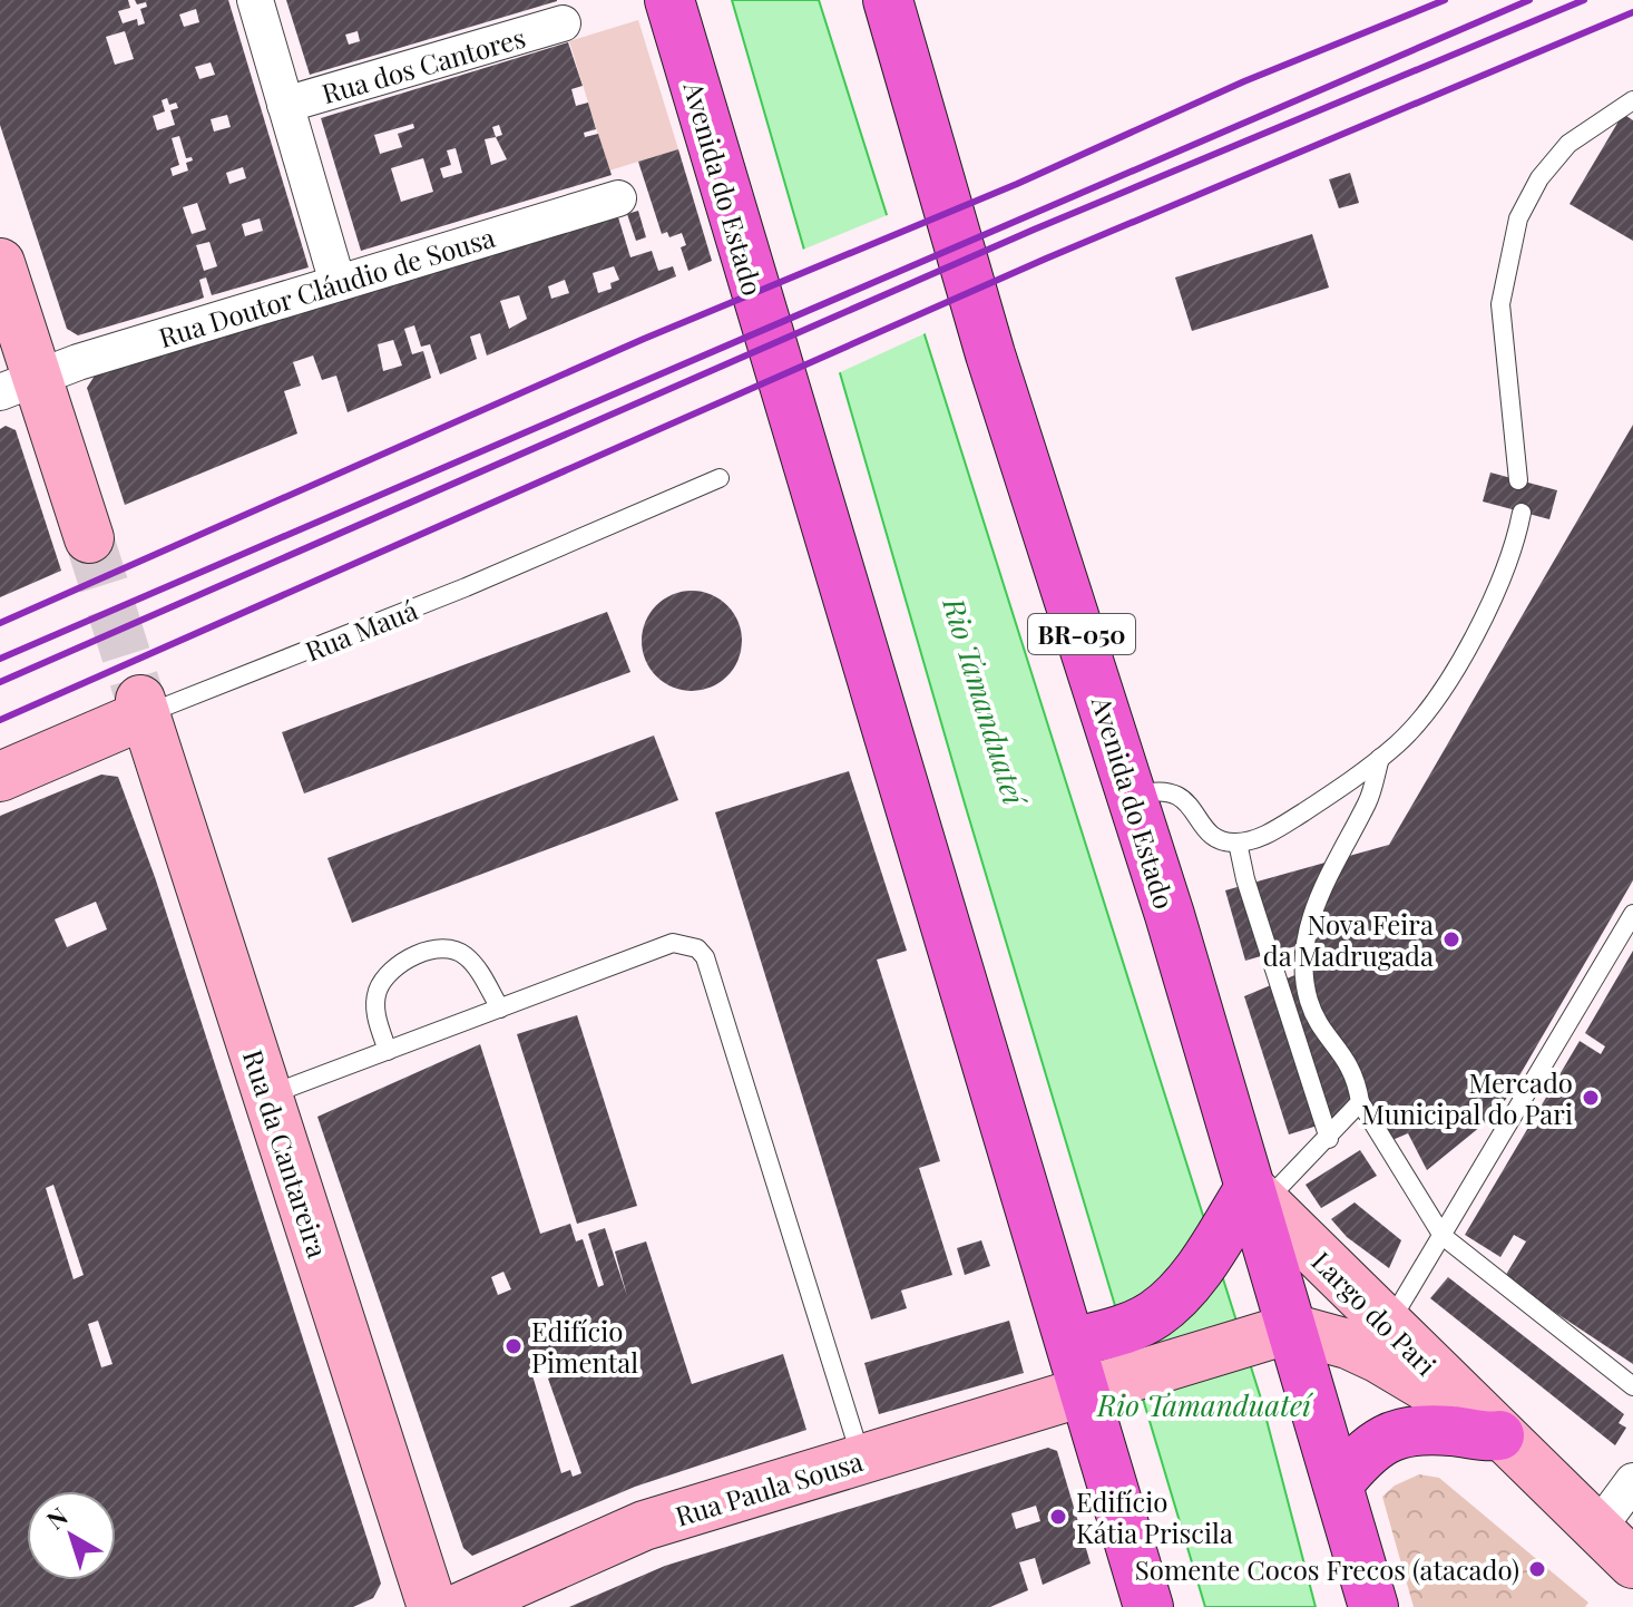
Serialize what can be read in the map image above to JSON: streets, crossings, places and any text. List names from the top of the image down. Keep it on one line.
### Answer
{"streets":{"highway":["Avenida do Estado","BR-050"],"street":["Rua dos Cantores","Rua Doutor Cláudio de Sousa","Rua Mauá","Rua da Cantareira","Largo do Pari","Rua Paula Sousa"]},"crossings":[["Avenida do Estado","Largo do Pari"],["Avenida do Estado","Rua Paula Sousa"],["Rua Mauá","Rua da Cantareira"]],"water":["Rio Tamanduateí"],"places":["Nova Feira da Madrugada","Mercado Municipal do Pari","Edifício Pimental","Edifício Kátia Priscila","Somente Cocos Frecos (atacado)"],"north":"top left"}
